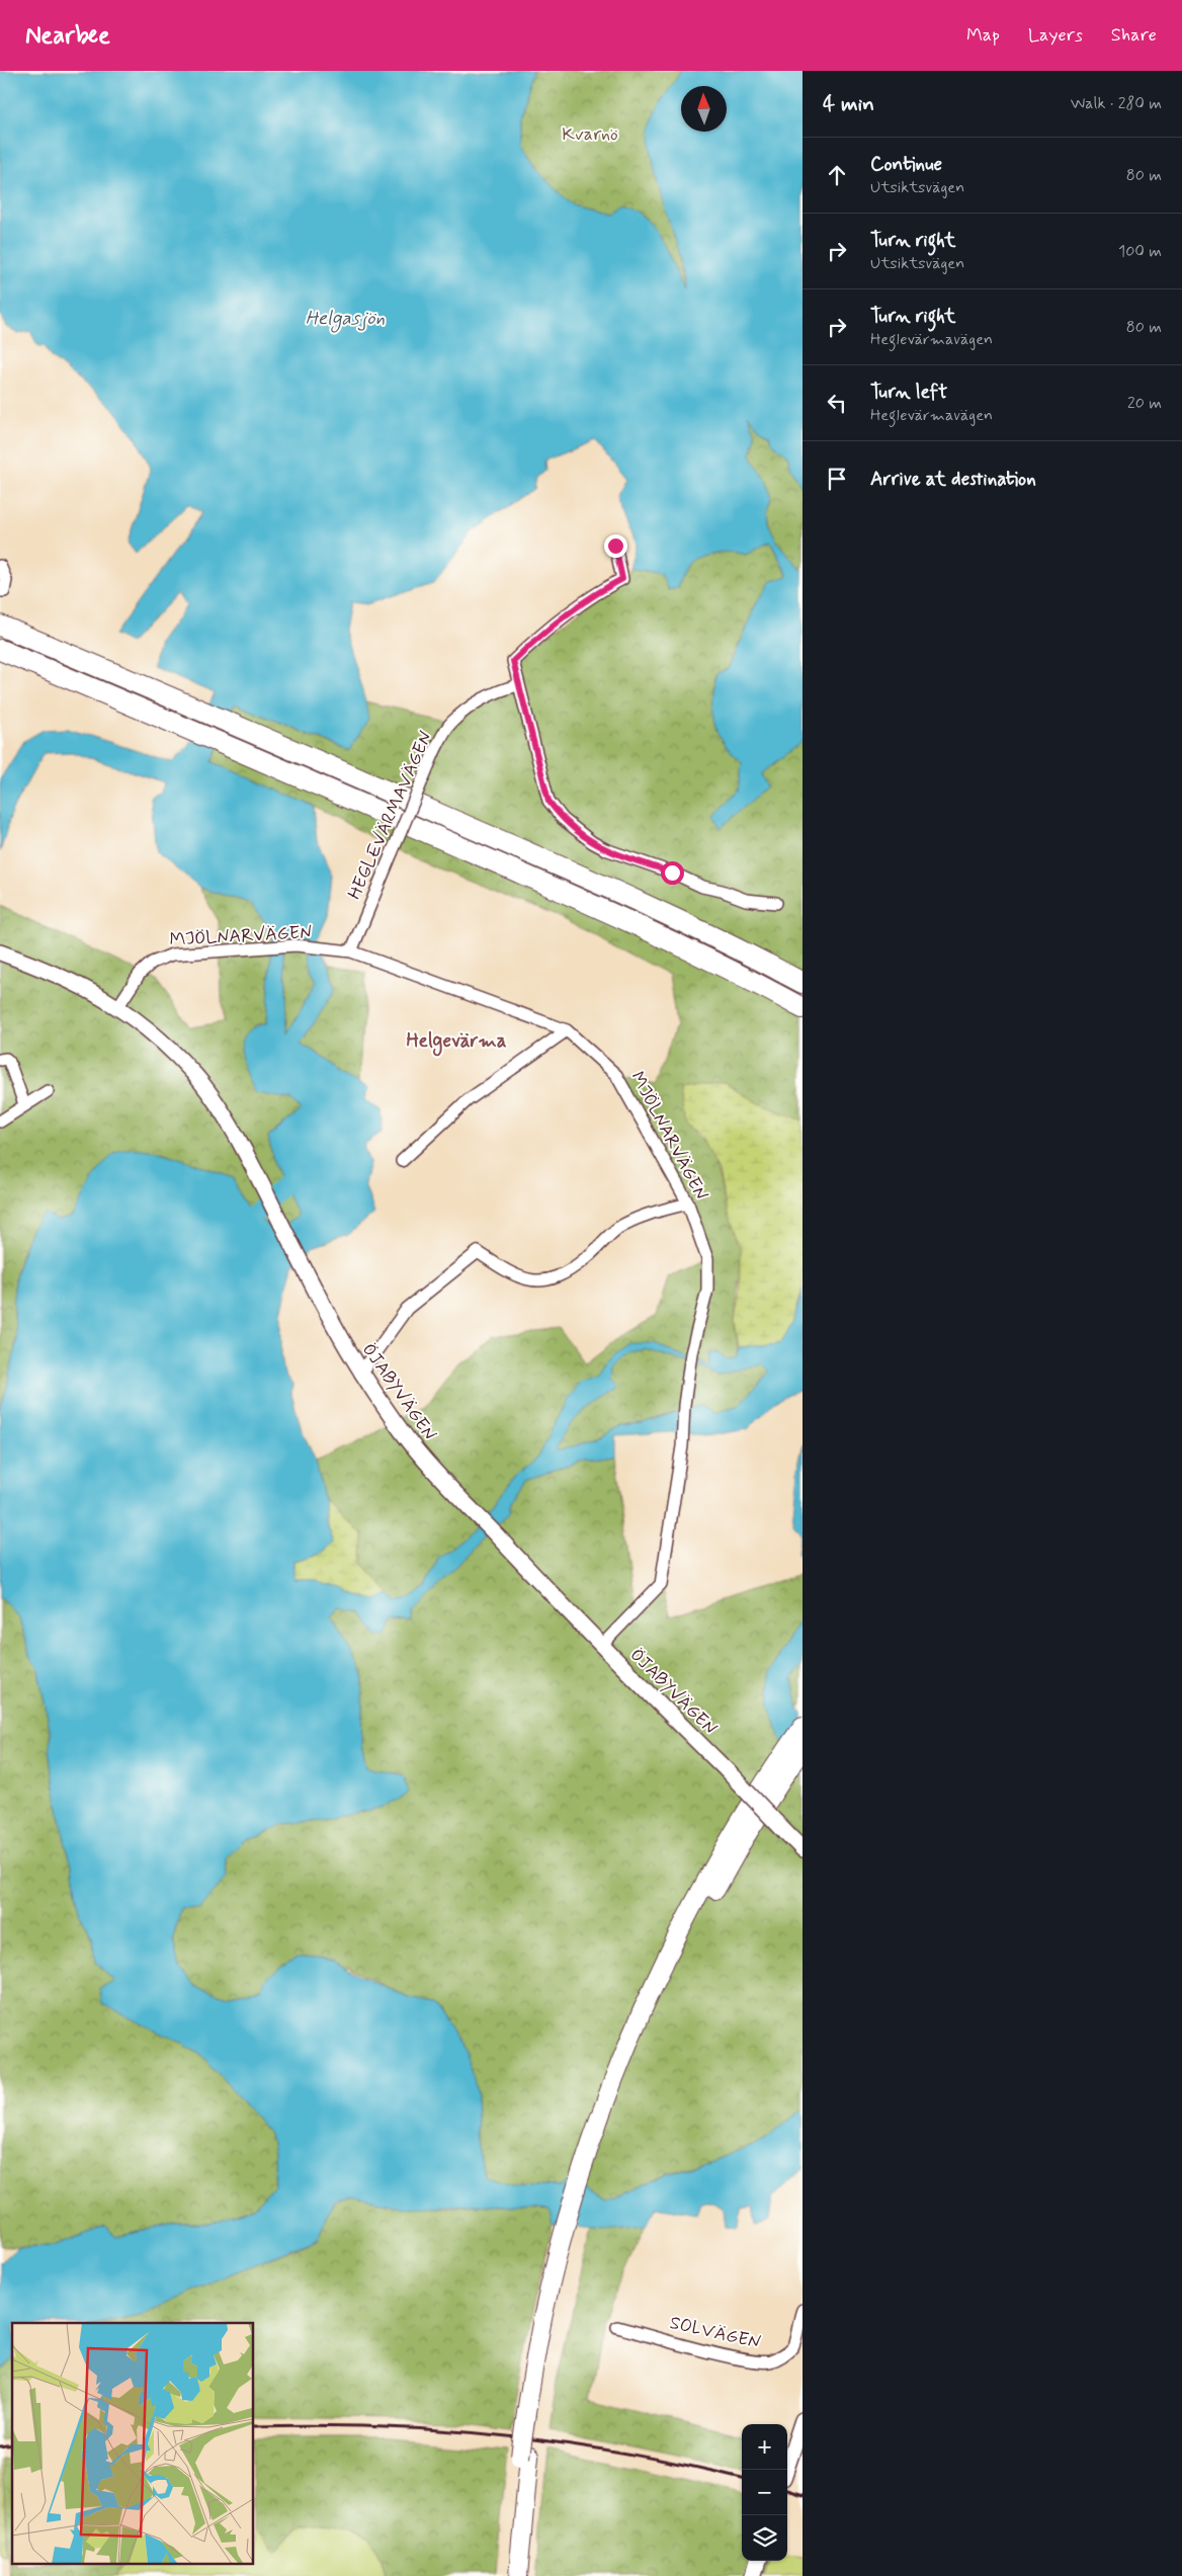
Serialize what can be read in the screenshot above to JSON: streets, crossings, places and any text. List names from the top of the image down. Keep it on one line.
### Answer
{"streets":{"street":["HEGLEVÄRMAVÄGEN","MJÖLNARVÄGEN","ÖJABYVÄGEN","SOLVÄGEN"]},"crossings":[["HEGLEVÄRMAVÄGEN","MJÖLNARVÄGEN"],["MJÖLNARVÄGEN","ÖJABYVÄGEN"]],"districts":["Helgevärma"],"water":["Helgasjön"],"parks":["Kvarnö"],"north":"top","page":{"header":"Nearbee","nav":["Map","Layers","Share"],"heading":["4 min","Walk · 280 m"],"list":[["Continue","Utsiktsvägen","80 m"],["Turn right","Utsiktsvägen","100 m"],["Turn right","Heglevärmavägen","80 m"],["Turn left","Heglevärmavägen","20 m"],"Arrive at destination"],"map_buttons":["+","−"]}}
